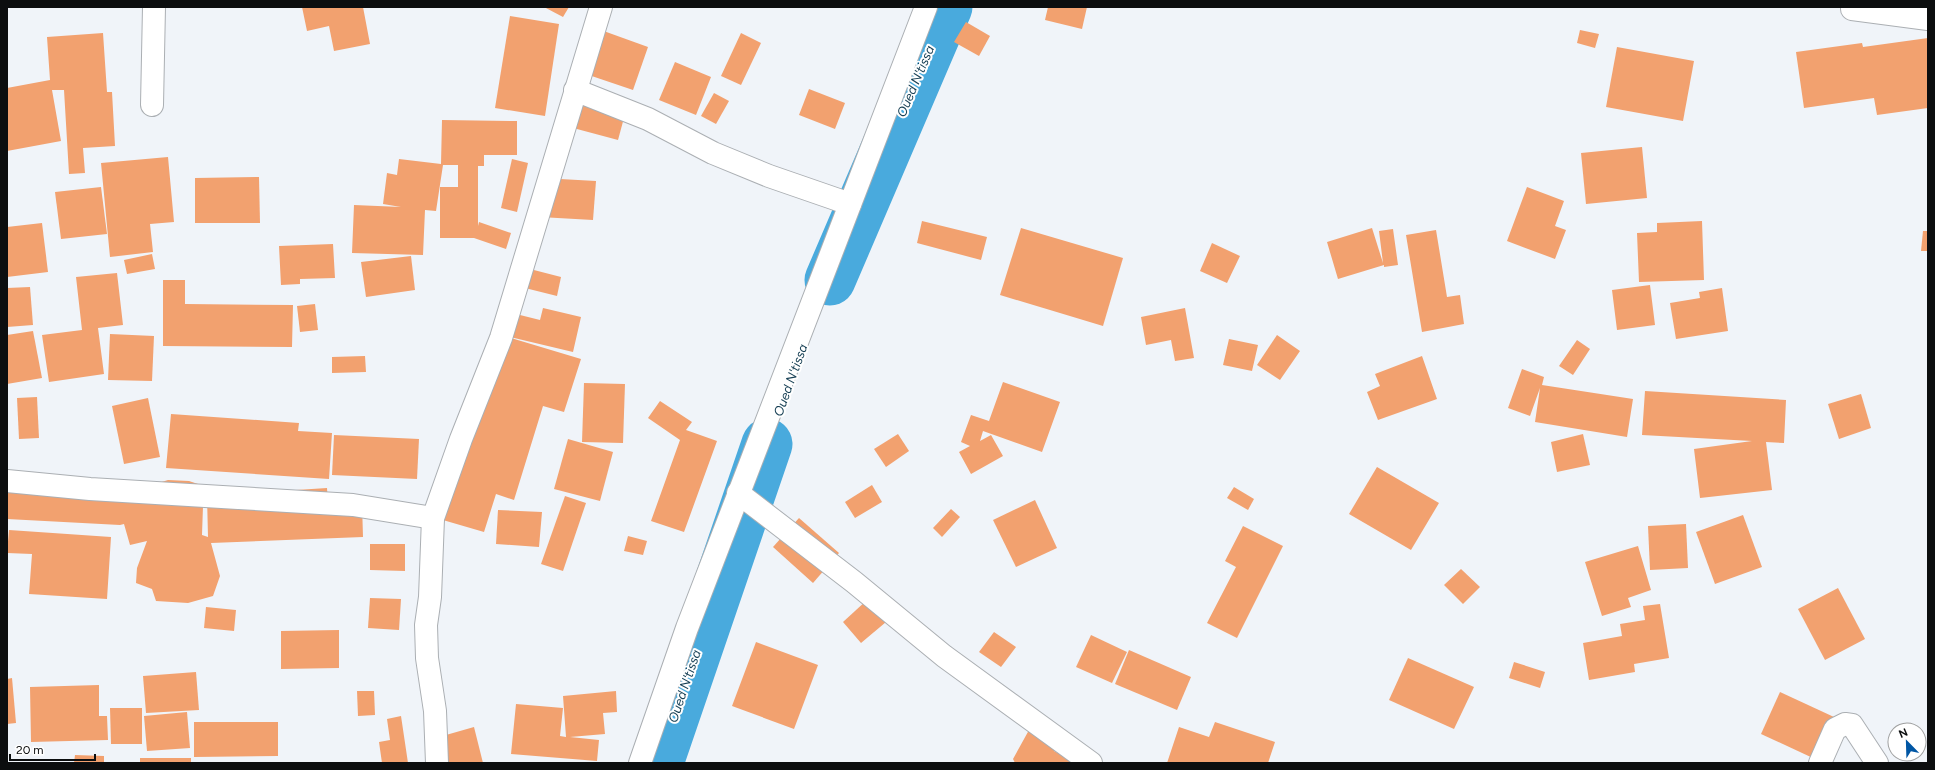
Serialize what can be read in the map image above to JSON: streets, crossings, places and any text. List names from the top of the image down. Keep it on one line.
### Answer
{"water":["Oued N'tissa"],"scale_bar":"20 m","north":"top left"}
